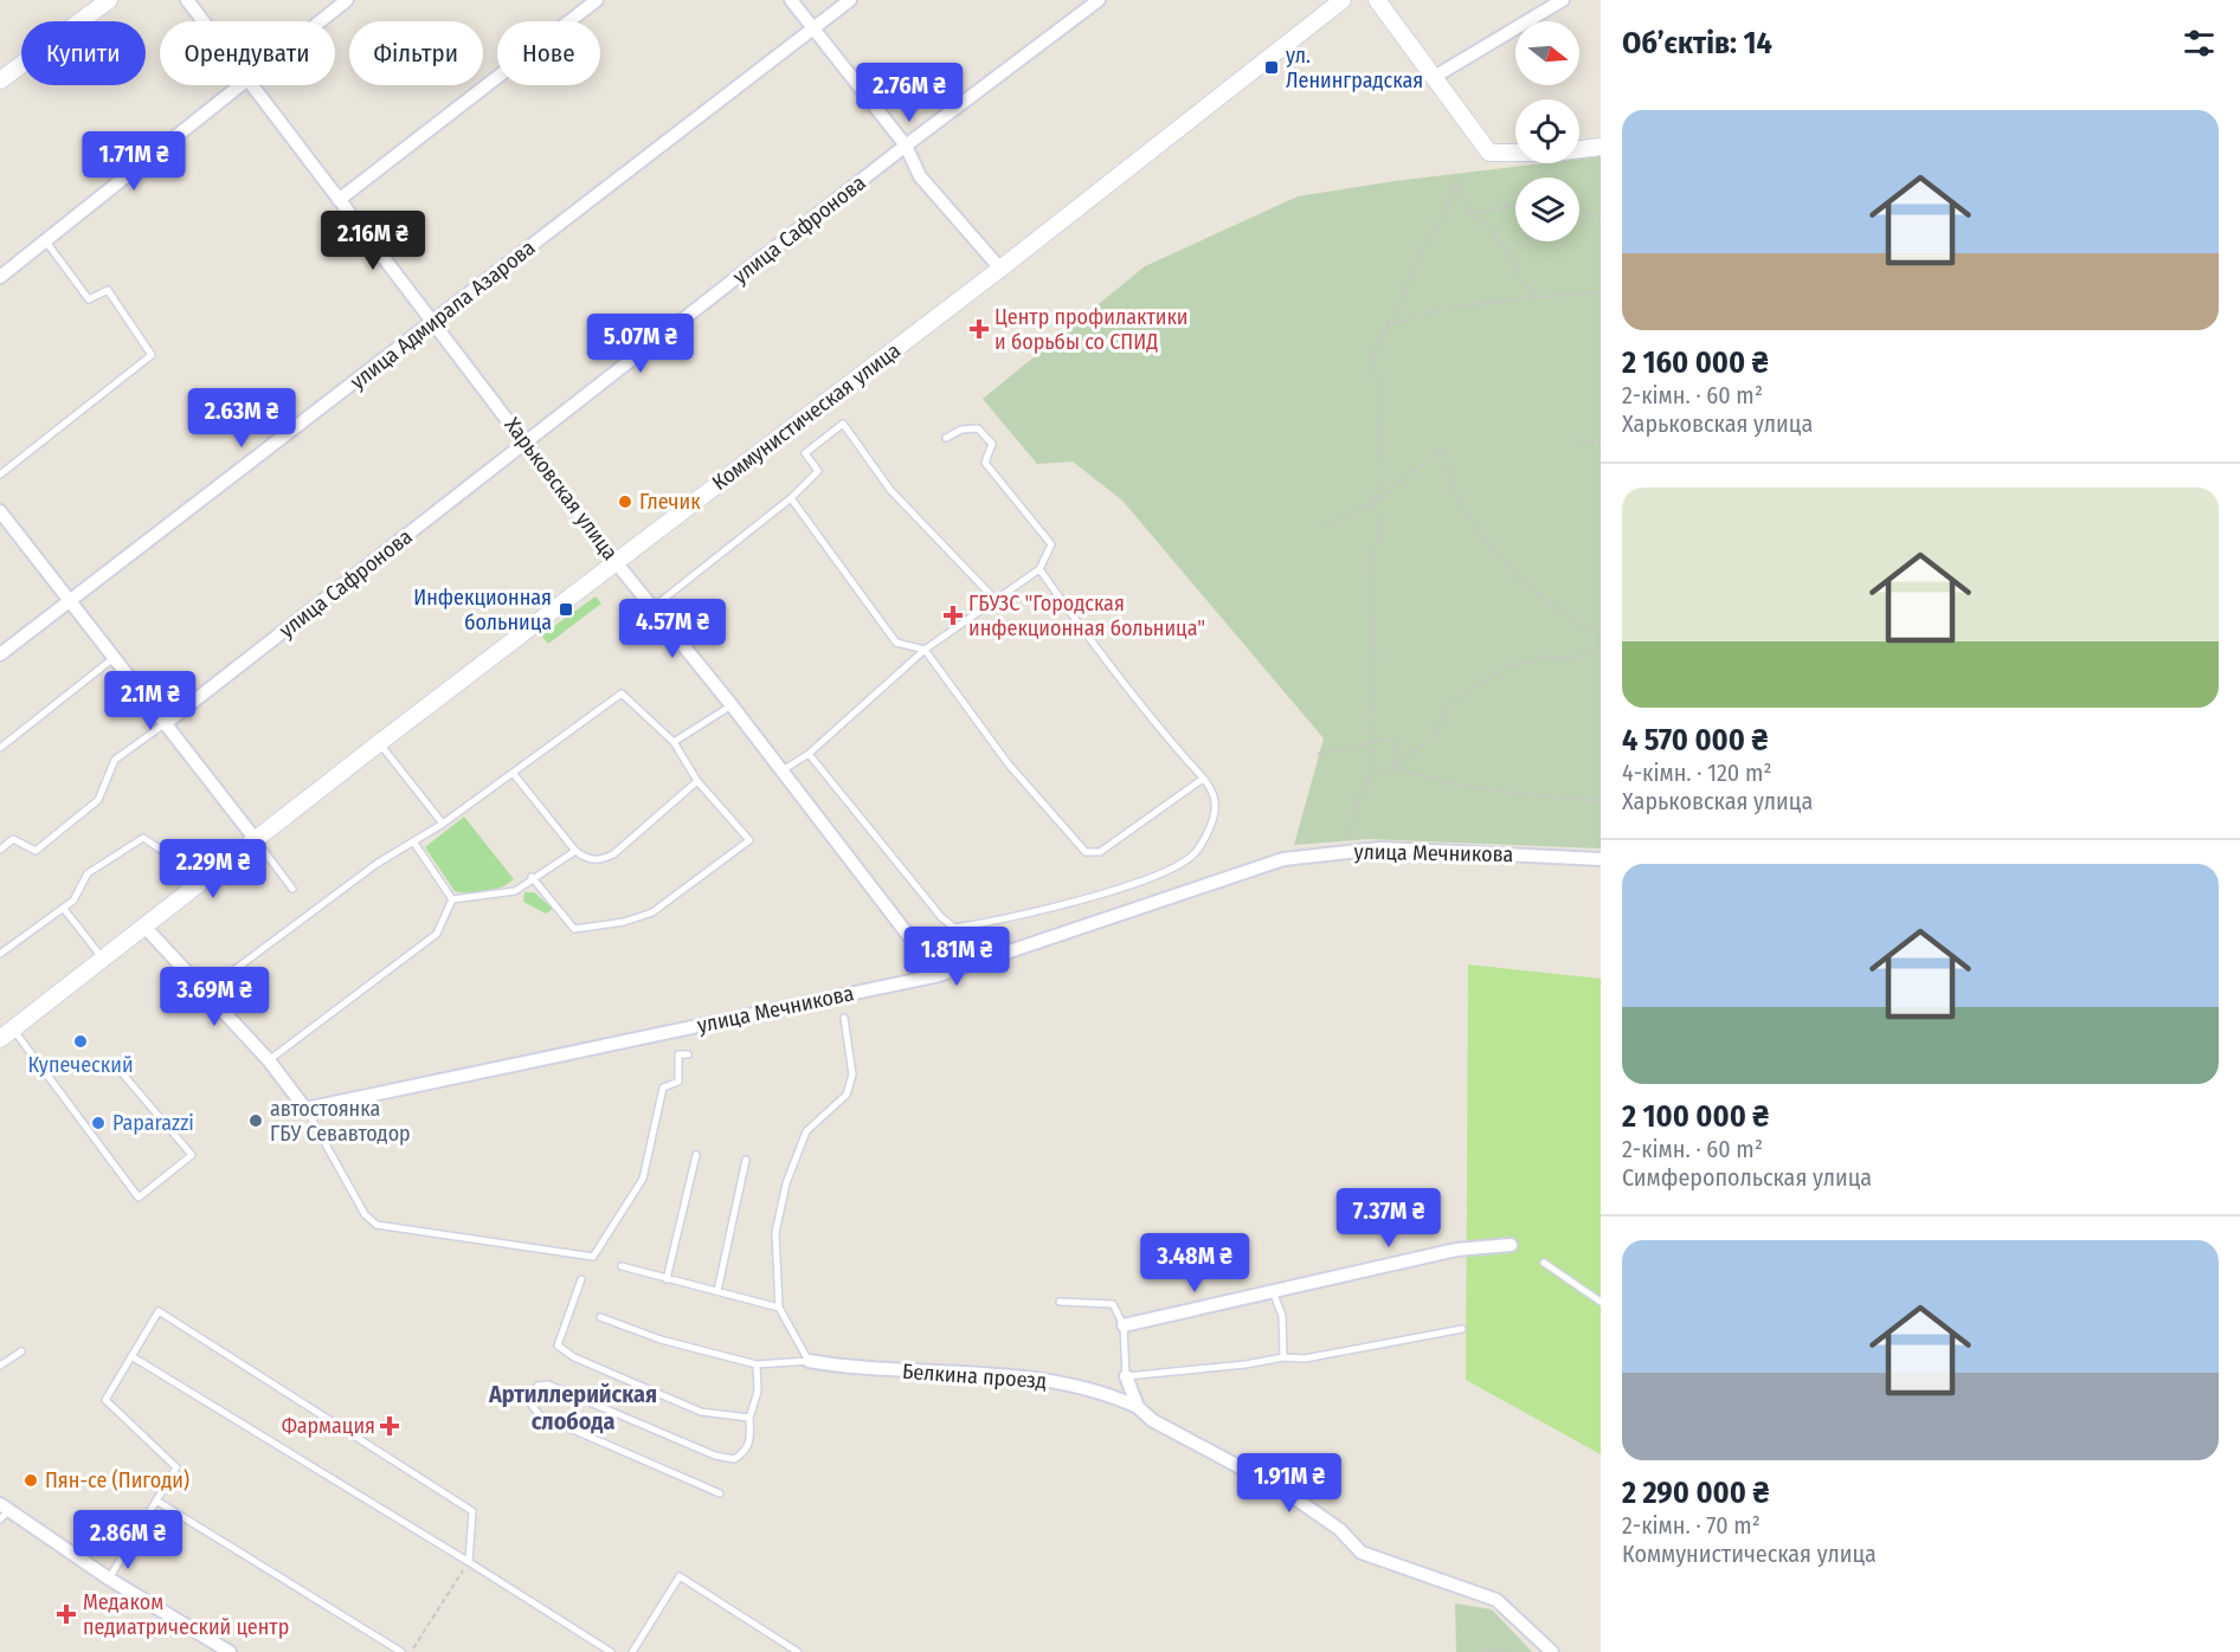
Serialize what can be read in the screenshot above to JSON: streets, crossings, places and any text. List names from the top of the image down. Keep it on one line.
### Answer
{"streets":{"street":["улица Сафронова","улица Адмирала Азарова","Коммунистическая улица","Харьковская улица","улица Мечникова","Белкина проезд"]},"crossings":[["улица Сафронова","Харьковская улица"],["улица Адмирала Азарова","Харьковская улица"],["Коммунистическая улица","Харьковская улица"],["Харьковская улица","улица Мечникова"]],"districts":["Артиллерийская слобода"],"places":{"transit":["ул. Ленинградская","Инфекционная больница"],"health":["Центр профилактики и борьбы со СПИД","ГБУЗС \"Городская инфекционная больница\"","Фармация","Медаком педиатрический центр"],"other":["Глечик","Купеческий","автостоянка ГБУ Севавтодор","Paparazzi","Пян-се (Пигоди)"]},"north":"right","page":{"heading":"Об’єктів: 14","chip":["Купити","Орендувати","Фільтри","Нове"],"price":["2.76M ₴","1.71M ₴","2.16M ₴","5.07M ₴","2.63M ₴","4.57M ₴","2.1M ₴","2.29M ₴","1.81M ₴","3.69M ₴","7.37M ₴","3.48M ₴","1.91M ₴","2.86M ₴"],"list":[{"name":"2 160 000 ₴","note":"2-кімн. · 60 m² · Харьковская улица"},{"name":"4 570 000 ₴","note":"4-кімн. · 120 m² · Харьковская улица"},{"name":"2 100 000 ₴","note":"2-кімн. · 60 m² · Симферопольская улица"},{"name":"2 290 000 ₴","note":"2-кімн. · 70 m² · Коммунистическая улица"}]}}
